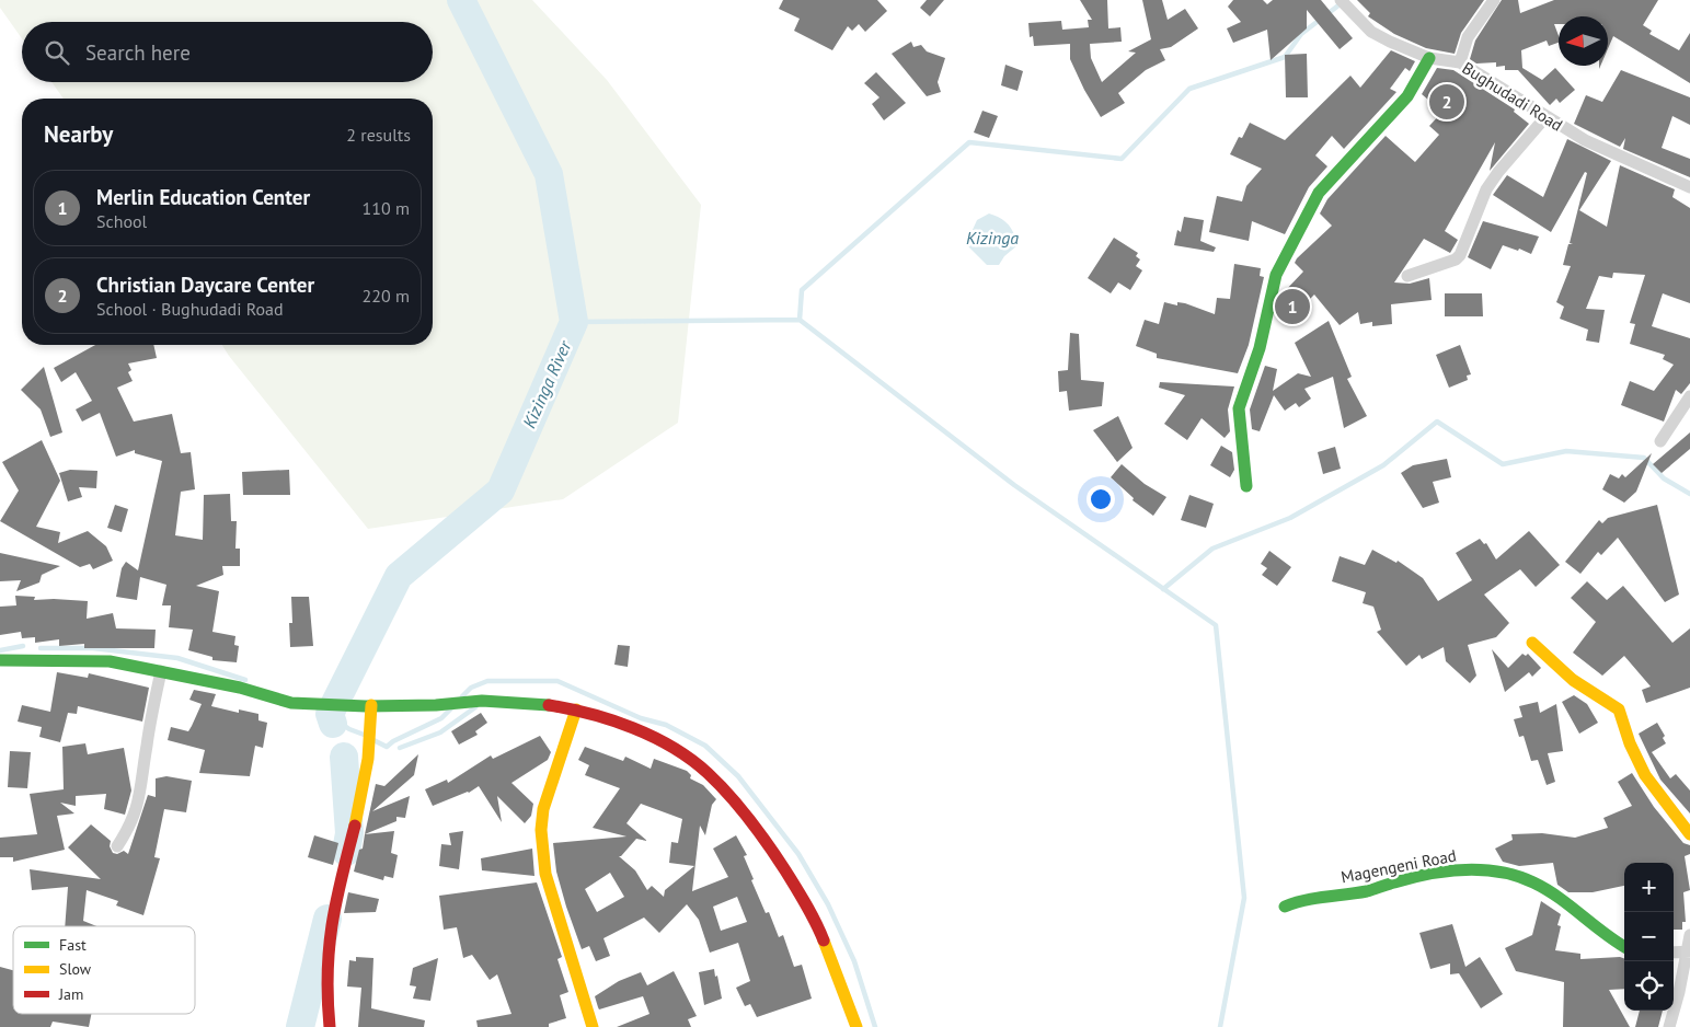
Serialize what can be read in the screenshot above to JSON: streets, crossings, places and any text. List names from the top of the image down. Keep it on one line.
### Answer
{"streets":{"street":["Bughudadi Road","Magengeni Road"]},"water":["Kizinga","Kizinga River"],"legend":["Fast","Slow","Jam"],"north":"left","page":{"search":"Search here","pins":["2","1"],"heading":["Nearby","2 results"],"list":[{"mark":"1","name":"Merlin Education Center","note":"School","value":"110 m"},{"mark":"2","name":"Christian Daycare Center","note":"School · Bughudadi Road","value":"220 m"}],"map_buttons":["+","−"]}}
